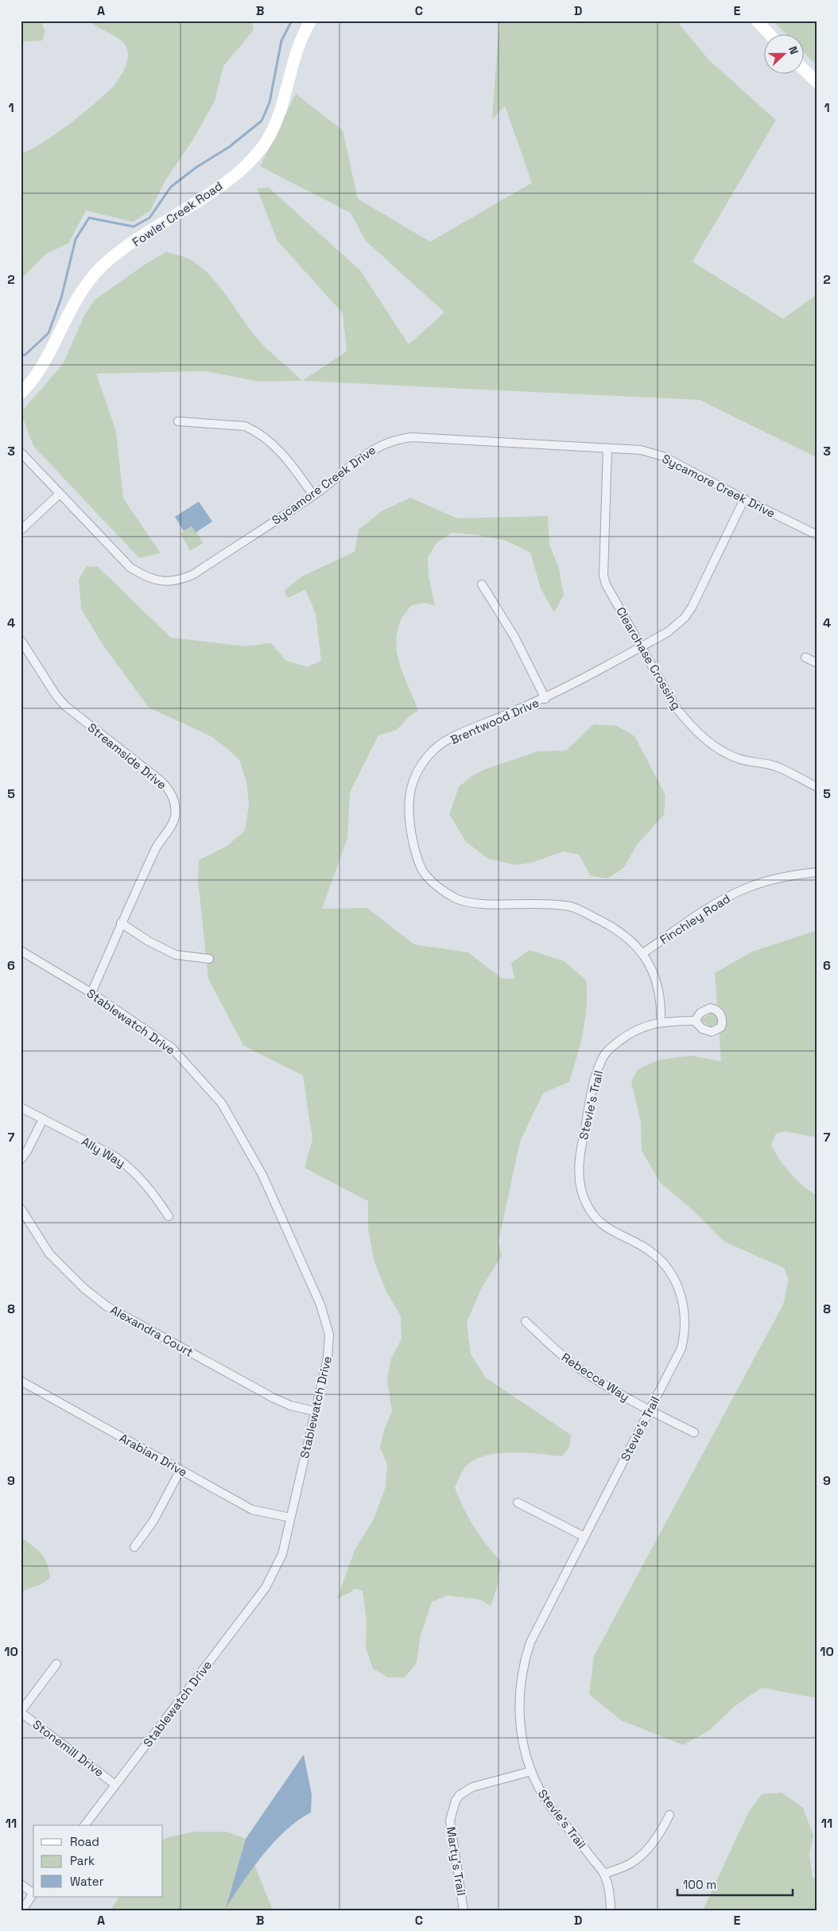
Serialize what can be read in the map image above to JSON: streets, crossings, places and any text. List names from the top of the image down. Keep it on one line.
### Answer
{"streets":{"main road":["Fowler Creek Road"],"street":["Sycamore Creek Drive","Clearchase Crossing","Brentwood Drive","Streamside Drive","Finchley Road","Stablewatch Drive","Stevie’s Trail","Ally Way","Alexandra Court","Rebecca Way","Arabian Drive","Stonemill Drive","Marty’s Trail"]},"crossings":[["Sycamore Creek Drive","Clearchase Crossing"],["Sycamore Creek Drive","Brentwood Drive"],["Clearchase Crossing","Brentwood Drive"],["Brentwood Drive","Finchley Road"],["Brentwood Drive","Stevie’s Trail"],["Streamside Drive","Stablewatch Drive"],["Stablewatch Drive","Alexandra Court"],["Stablewatch Drive","Arabian Drive"],["Stablewatch Drive","Stonemill Drive"],["Stevie’s Trail","Rebecca Way"],["Stevie’s Trail","Marty’s Trail"]],"legend":["Road","Park","Water"],"scale_bar":"100 m","north":"right","grid":{"columns":["A","B","C","D","E"],"rows":["1","2","3","4","5","6","7","8","9","10","11"]}}
